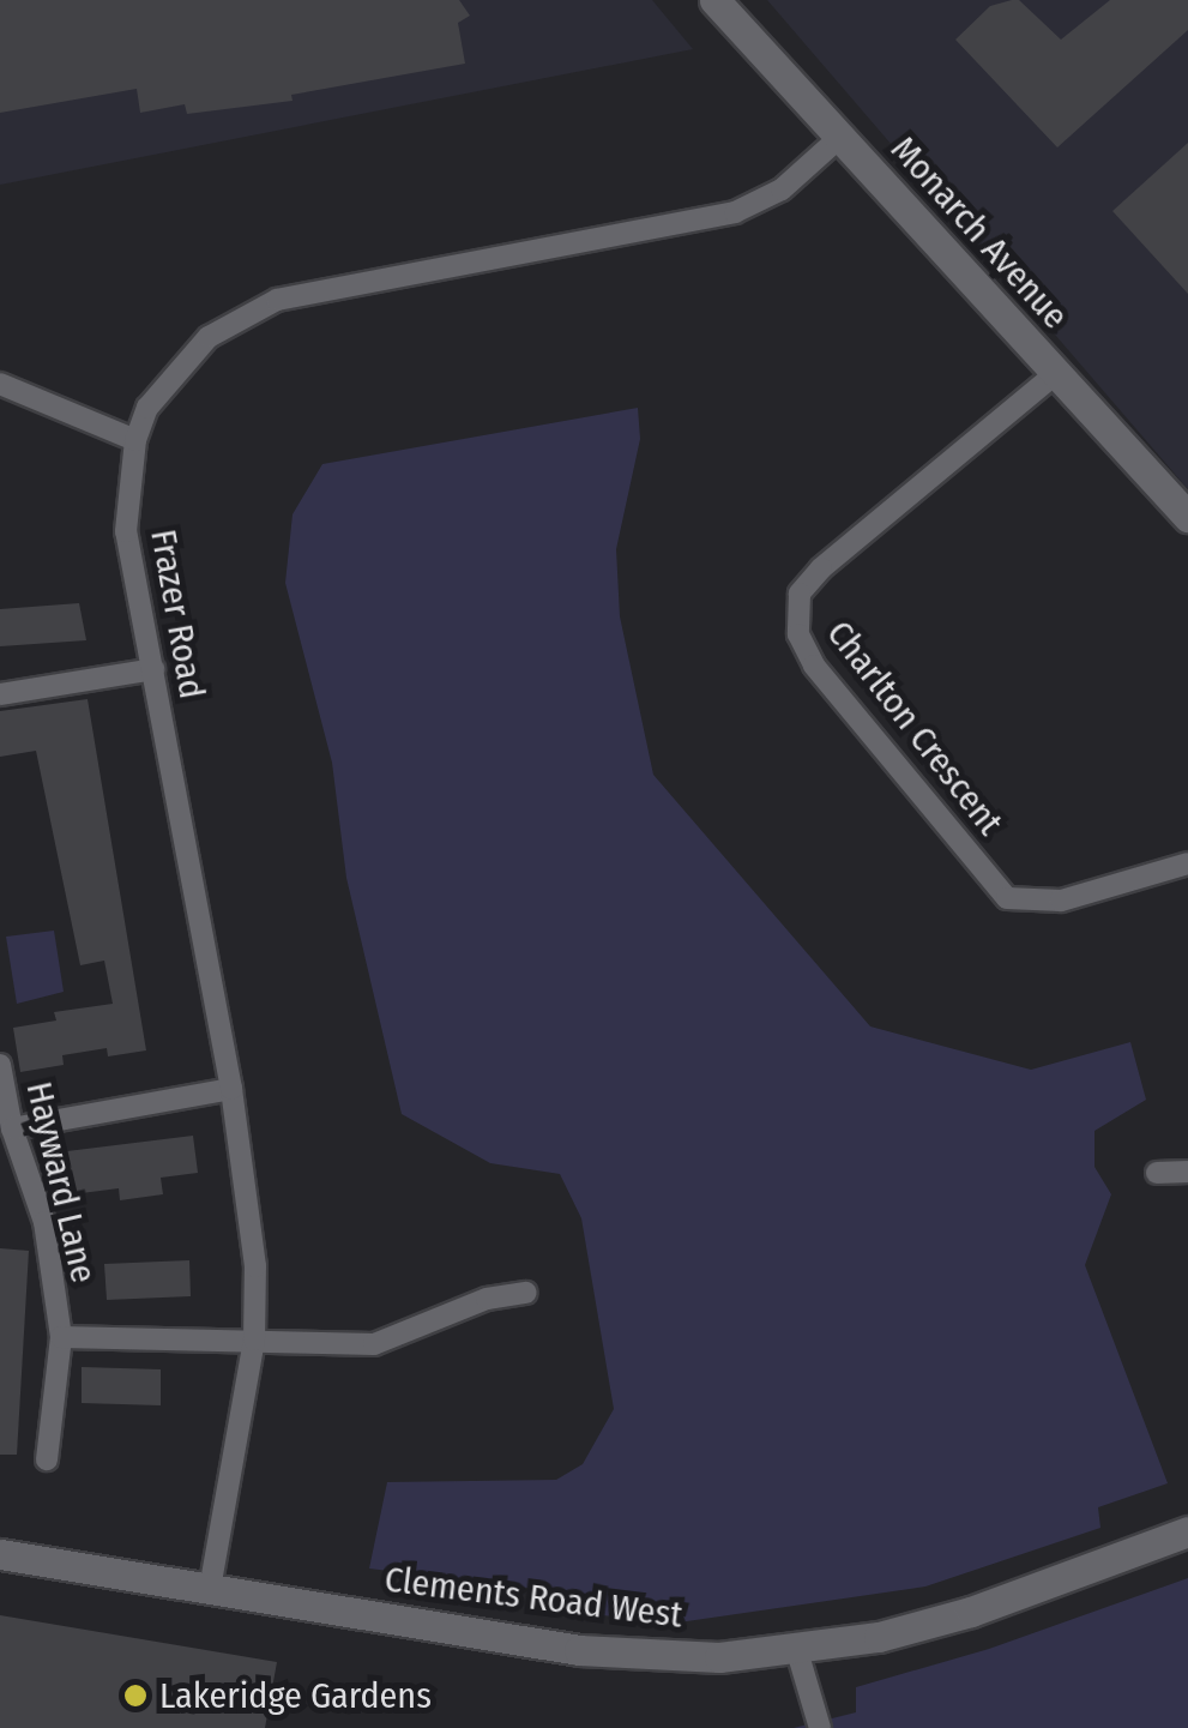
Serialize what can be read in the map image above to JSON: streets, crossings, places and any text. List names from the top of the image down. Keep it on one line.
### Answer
{"streets":{"street":["Monarch Avenue","Frazer Road","Charlton Crescent","Hayward Lane","Clements Road West"]},"crossings":[["Monarch Avenue","Frazer Road"],["Monarch Avenue","Charlton Crescent"],["Frazer Road","Clements Road West"]],"places":["Lakeridge Gardens"]}
